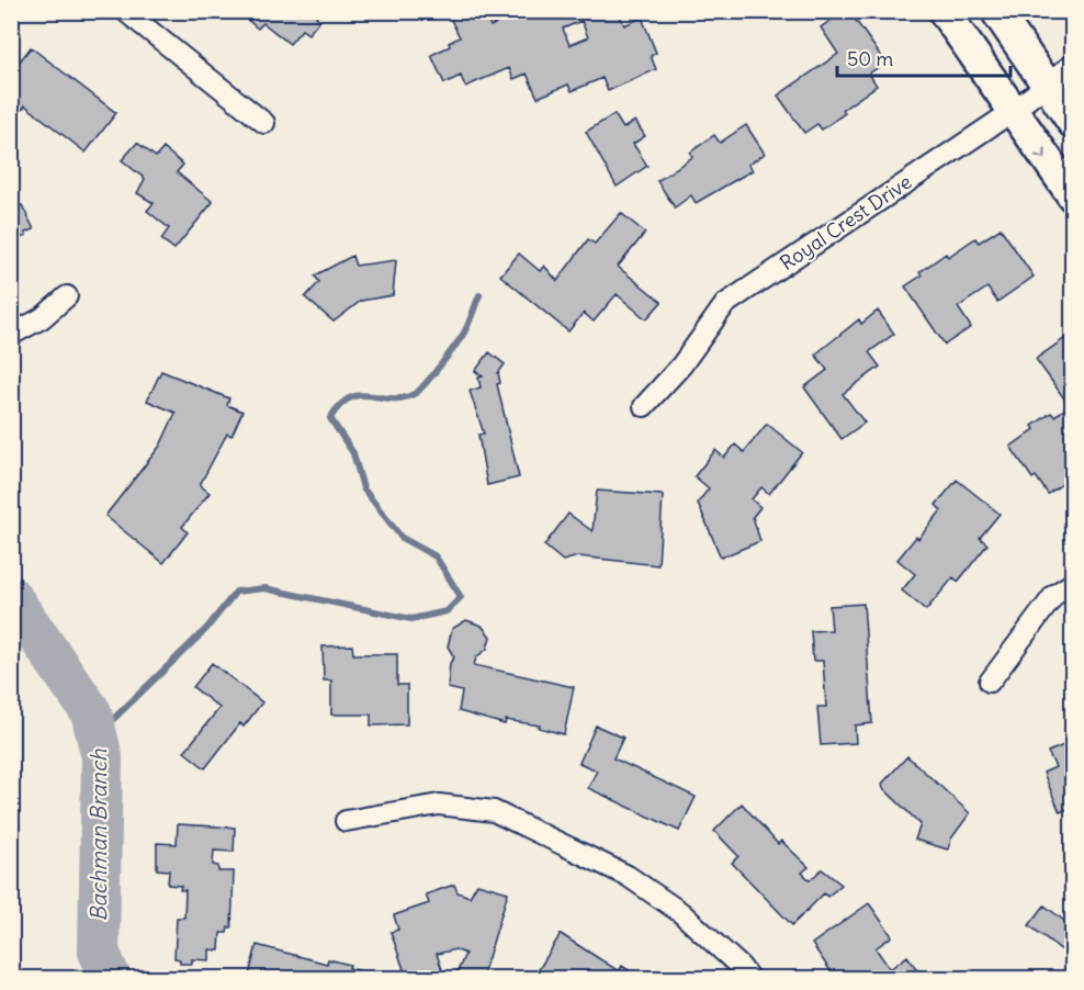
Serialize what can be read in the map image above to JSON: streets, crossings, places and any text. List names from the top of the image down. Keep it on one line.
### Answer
{"streets":{"street":["Royal Crest Drive"]},"water":["Bachman Branch"],"scale_bar":"50 m"}
